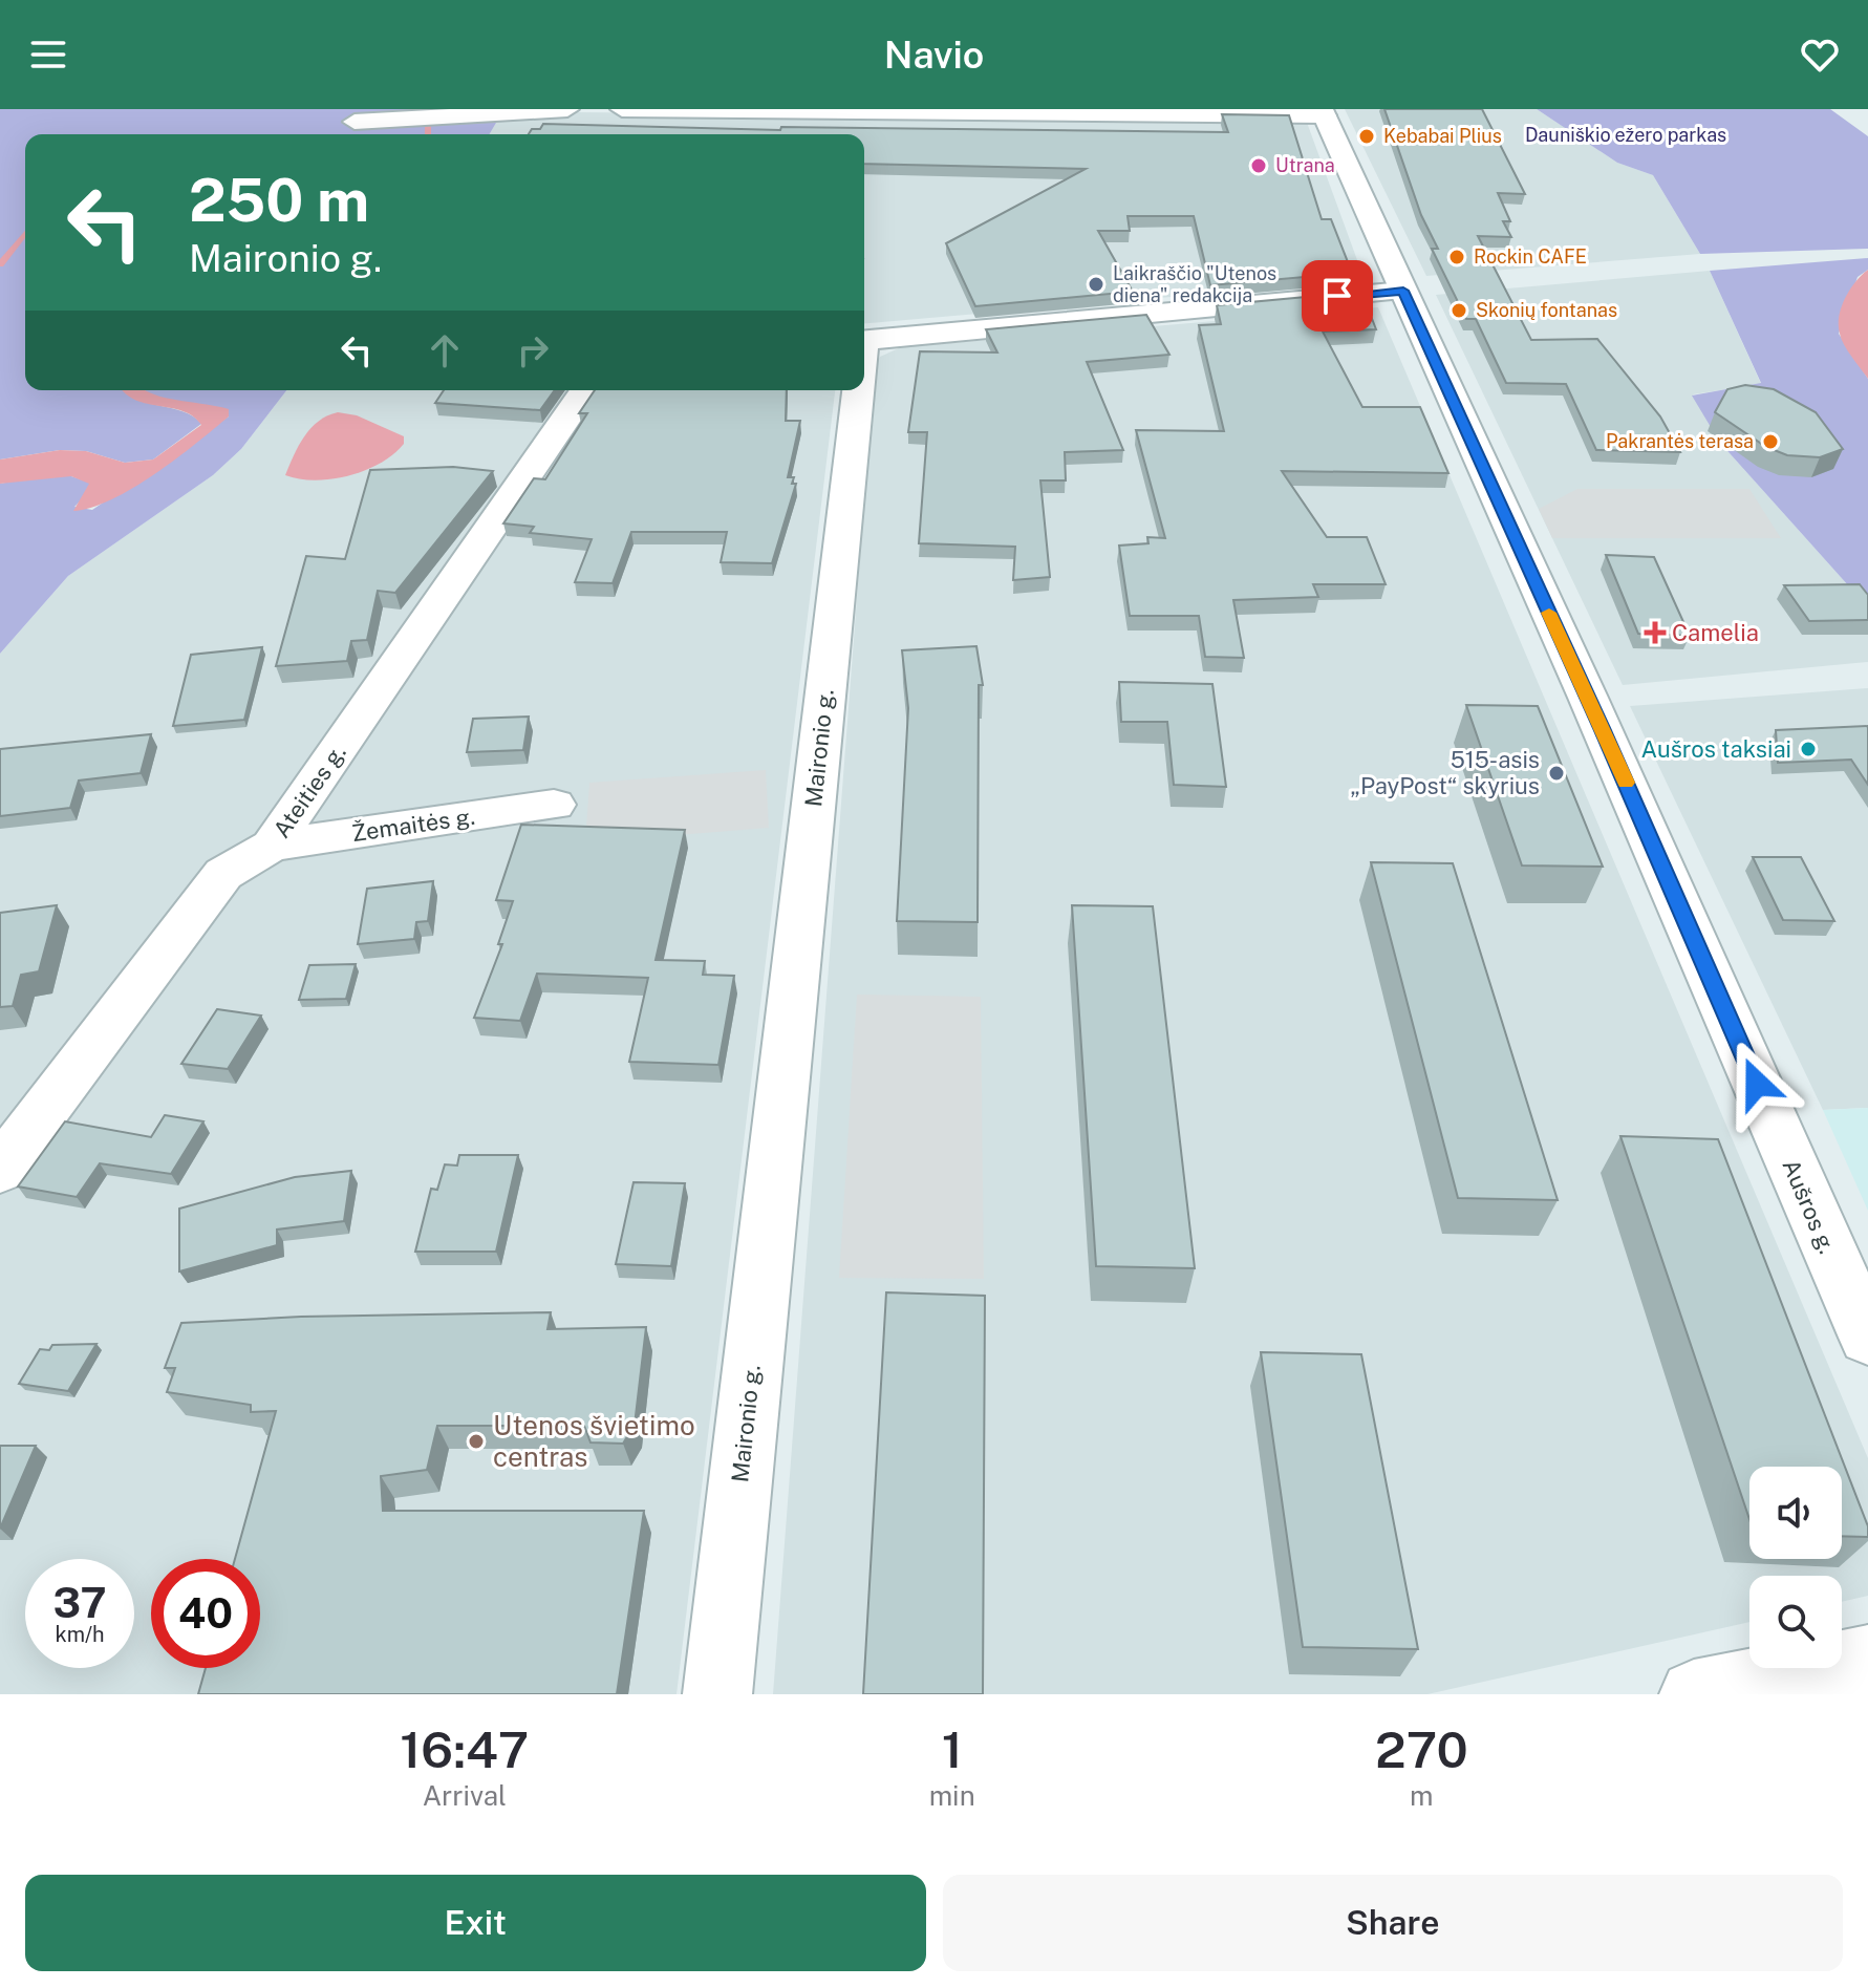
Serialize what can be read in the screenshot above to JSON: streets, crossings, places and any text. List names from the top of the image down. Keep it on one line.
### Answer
{"streets":{"street":["Maironio g.","Ateities g.","Žemaitės g.","Aušros g."]},"crossings":[["Maironio g.","Aušros g."],["Ateities g.","Žemaitės g."]],"parks":["Dauniškio ežero parkas"],"places":{"other":["Kebabai Plius","Utrana","Rockin CAFE","Laikraščio \"Utenos diena\" redakcija","Skonių fontanas","Pakrantės terasa","Aušros taksiai","515-asis „PayPost“ skyrius","Utenos švietimo centras"],"health":["Camelia"]},"page":{"header":"Navio","turn":["250 m","Maironio g."],"speed":"37 km/h","limit":"40","eta":["16:47","Arrival","1","min","270","m"],"buttons":["Exit","Share"]}}
